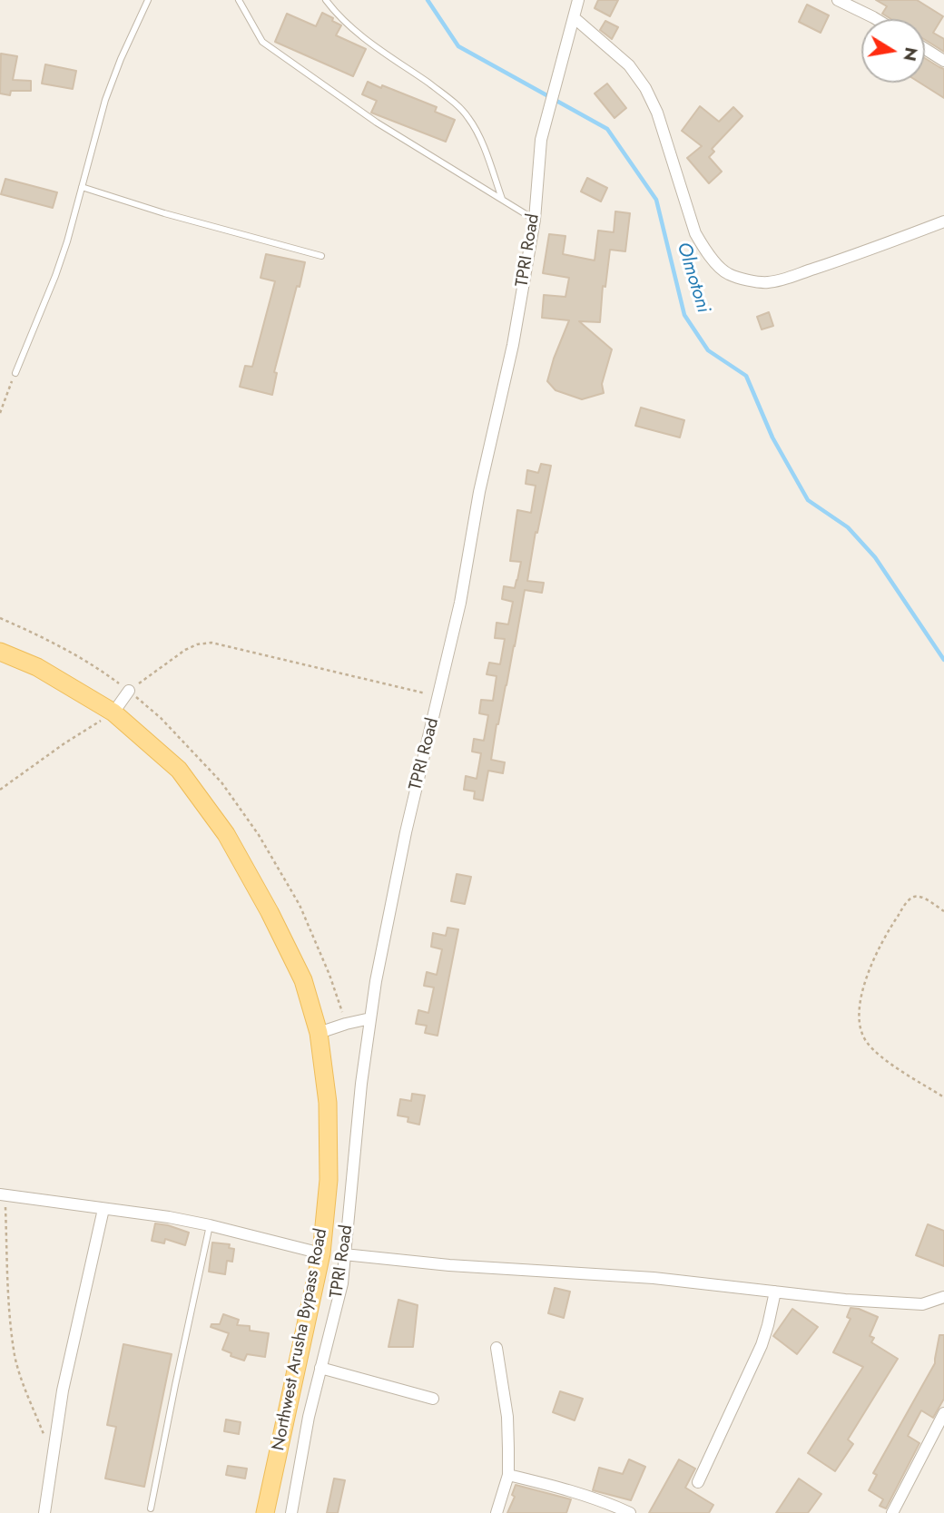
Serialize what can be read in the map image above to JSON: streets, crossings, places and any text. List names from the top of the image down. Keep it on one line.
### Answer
{"streets":{"main road":["Northwest Arusha Bypass Road"],"street":["TPRI Road"]},"water":["Olmotoni"],"north":"right"}
